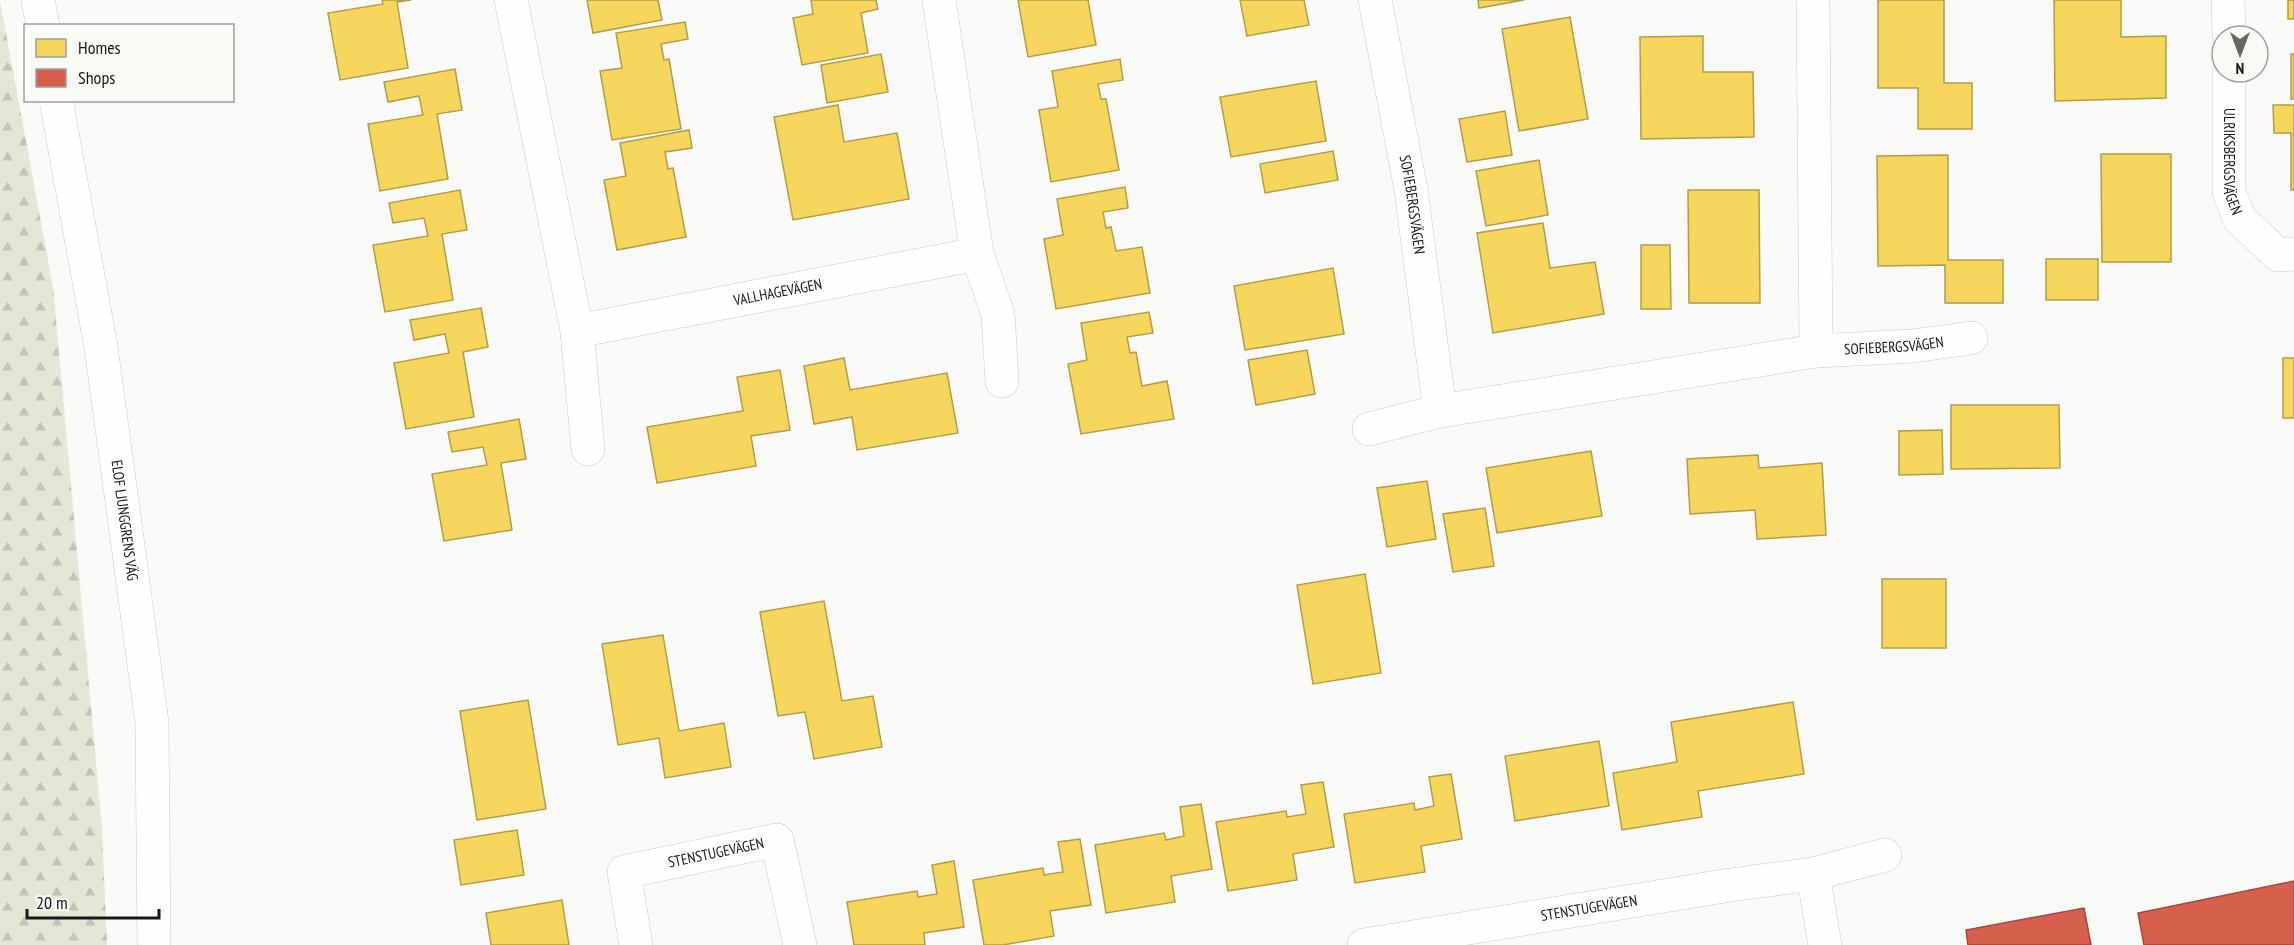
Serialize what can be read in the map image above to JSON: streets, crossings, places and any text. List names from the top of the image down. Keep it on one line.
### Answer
{"streets":{"street":["ULRIKSBERGSVÄGEN","SOFIEBERGSVÄGEN","VALLHAGEVÄGEN","ELOF LJUNGGRENS VÄG","STENSTUGEVÄGEN"]},"legend":["Homes","Shops"],"scale_bar":"20 m","north":"bottom"}
